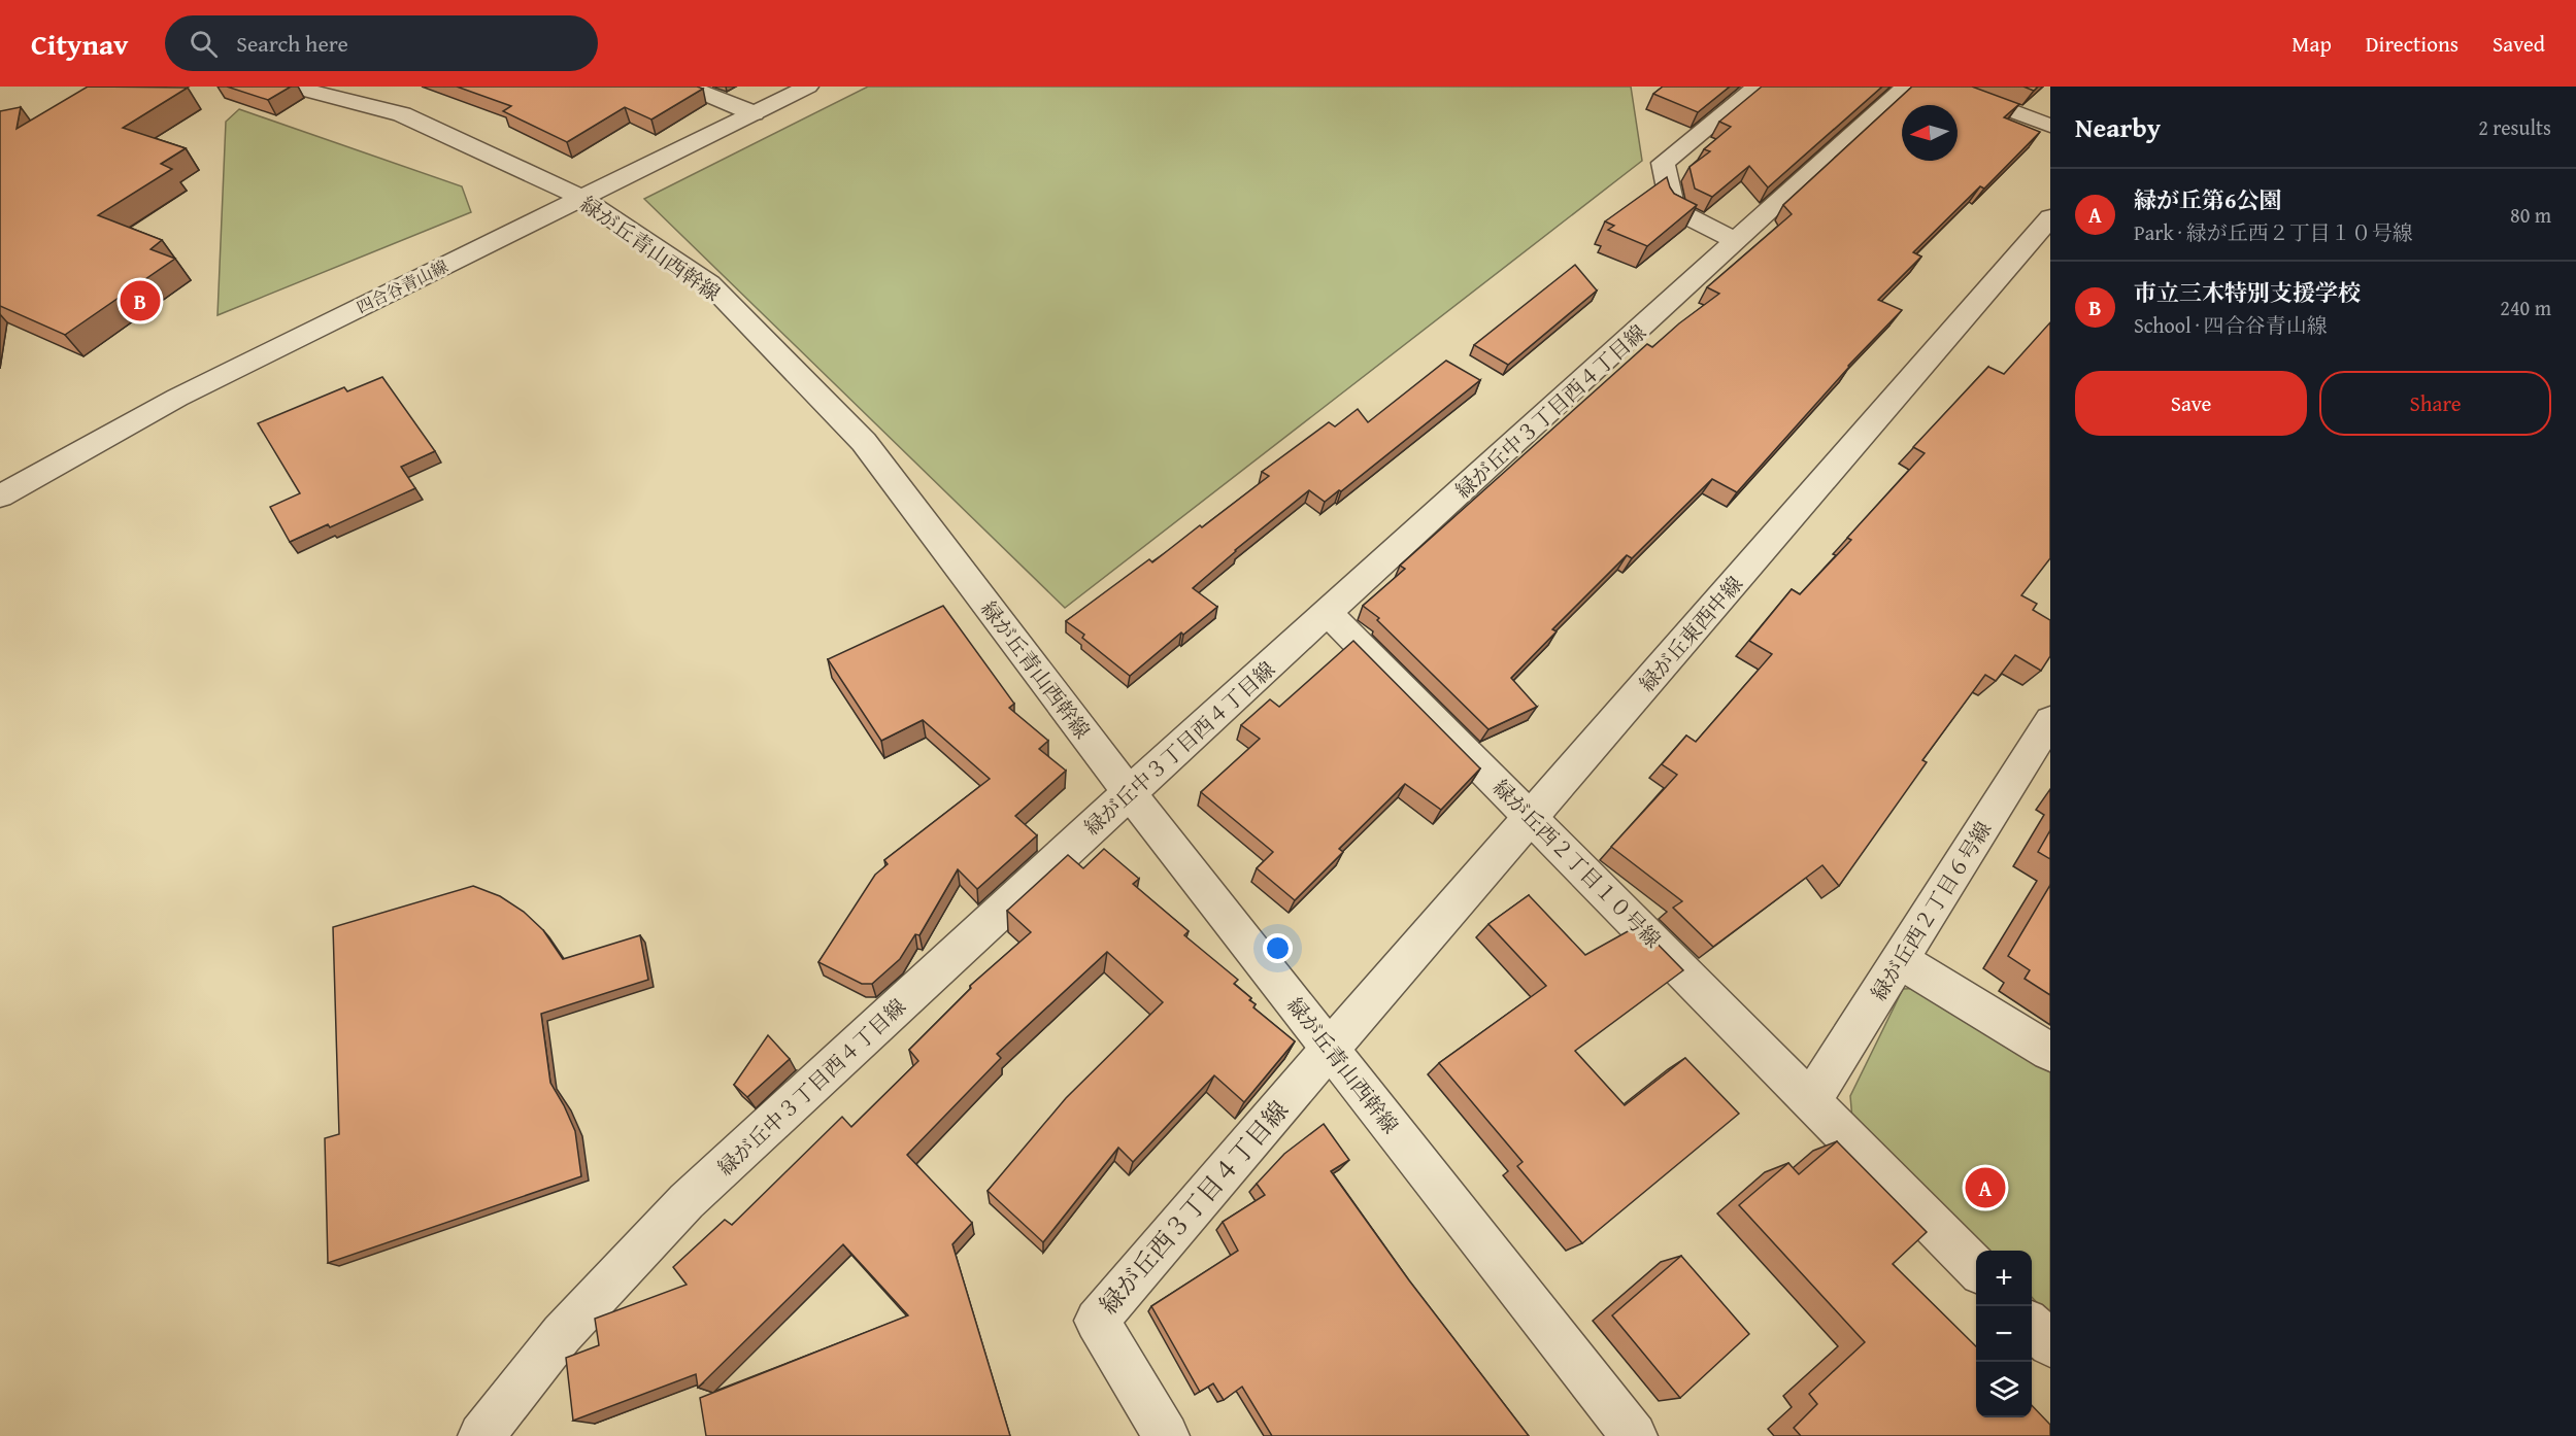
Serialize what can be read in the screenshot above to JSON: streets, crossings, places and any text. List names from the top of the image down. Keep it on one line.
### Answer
{"streets":{"street":["緑が丘青山西幹線","四合谷青山線","緑が丘中３丁目西４丁目線","緑が丘東西中線","緑が丘西２丁目１０号線","緑が丘西２丁目６号線","緑が丘西３丁目４丁目線"]},"crossings":[["緑が丘青山西幹線","四合谷青山線"],["緑が丘青山西幹線","緑が丘中３丁目西４丁目線"],["緑が丘青山西幹線","緑が丘東西中線"],["緑が丘青山西幹線","緑が丘西３丁目４丁目線"],["緑が丘中３丁目西４丁目線","緑が丘西２丁目１０号線"],["緑が丘東西中線","緑が丘西２丁目１０号線"],["緑が丘東西中線","緑が丘西３丁目４丁目線"],["緑が丘西２丁目１０号線","緑が丘西２丁目６号線"]],"north":"left","page":{"header":"Citynav","search":"Search here","nav":["Map","Directions","Saved"],"heading":["Nearby","2 results"],"list":[{"mark":"A","name":"緑が丘第6公園","note":"Park · 緑が丘西２丁目１０号線","value":"80 m"},{"mark":"B","name":"市立三木特別支援学校","note":"School · 四合谷青山線","value":"240 m"}],"pins":["B","A"],"buttons":["Save","Share"],"map_buttons":["+","−"]}}
